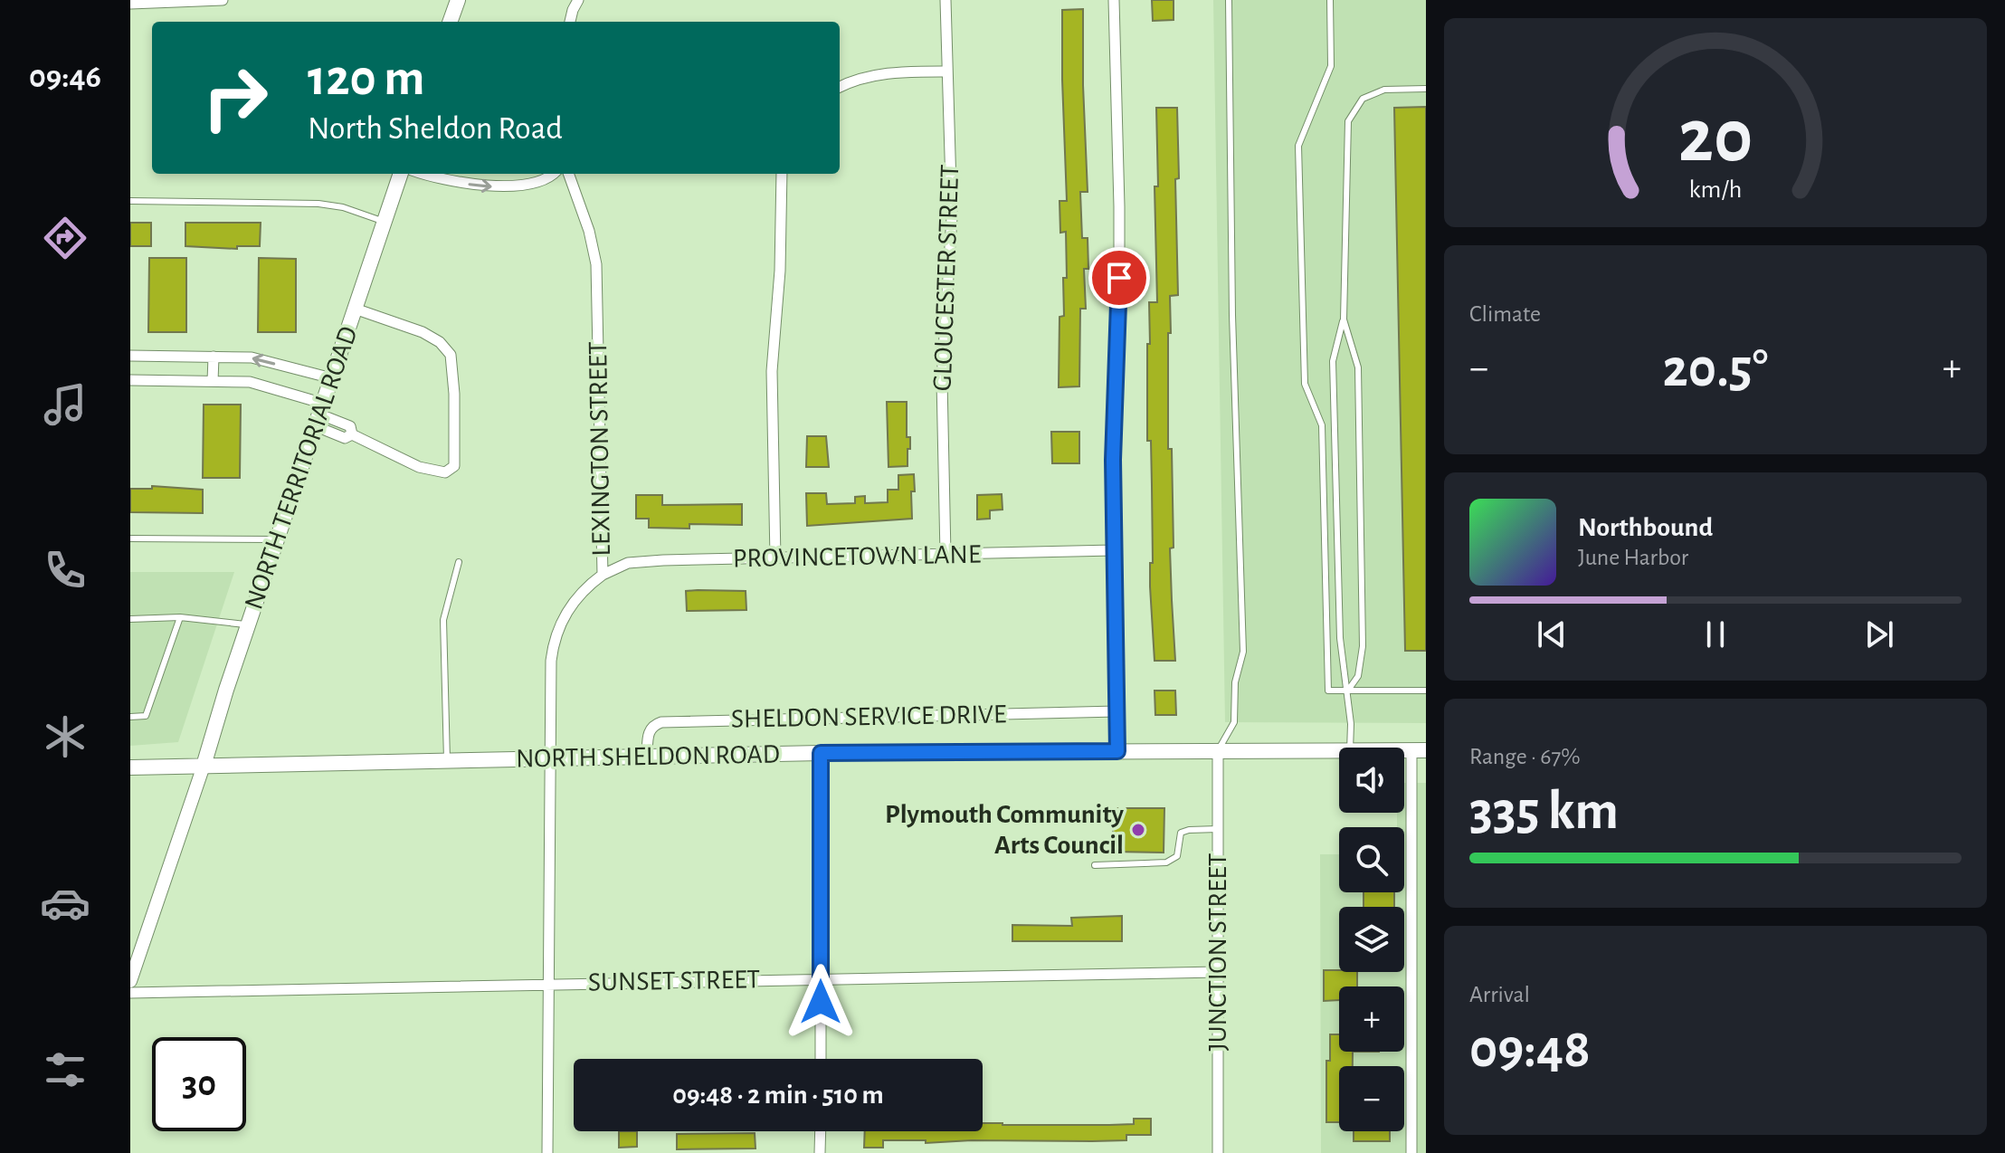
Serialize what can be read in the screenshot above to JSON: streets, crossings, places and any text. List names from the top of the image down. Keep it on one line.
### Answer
{"streets":{"main road":["NORTH TERRITORIAL ROAD","NORTH SHELDON ROAD"],"street":["GLOUCESTER STREET","LEXINGTON STREET","PROVINCETOWN LANE","SHELDON SERVICE DRIVE","JUNCTION STREET","SUNSET STREET"]},"crossings":[["GLOUCESTER STREET","PROVINCETOWN LANE"],["LEXINGTON STREET","PROVINCETOWN LANE"],["LEXINGTON STREET","NORTH SHELDON ROAD"],["LEXINGTON STREET","SUNSET STREET"],["NORTH TERRITORIAL ROAD","NORTH SHELDON ROAD"],["SHELDON SERVICE DRIVE","NORTH SHELDON ROAD"],["NORTH SHELDON ROAD","JUNCTION STREET"],["JUNCTION STREET","SUNSET STREET"]],"places":["Plymouth Community Arts Council"],"page":{"tabs":"09:46","turn":["120 m","North Sheldon Road"],"tile":["Climate",["Range · 67%","335 km"],["Arrival","09:48"]],"heat":["−","20.5°","+"],"song":["Northbound","June Harbor"],"map_buttons":["+","−"],"limit":"30","trip":"09:48 · 2 min · 510 m","gauge":["20","km/h"]}}
